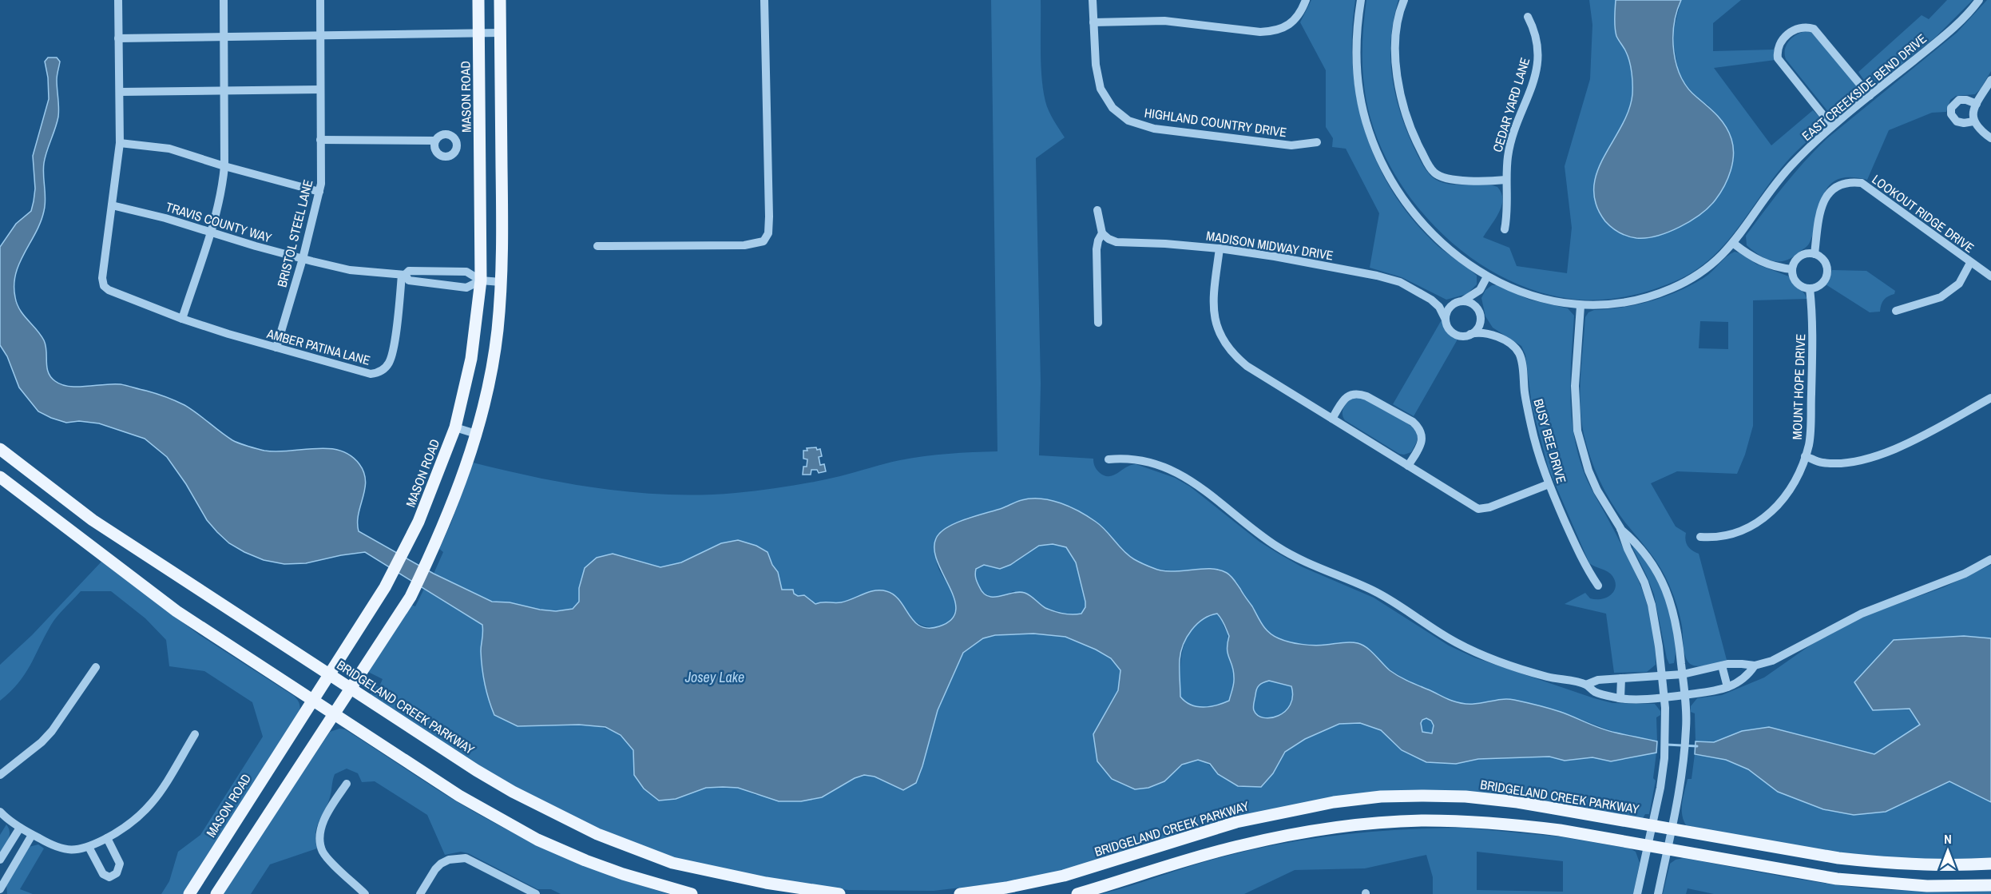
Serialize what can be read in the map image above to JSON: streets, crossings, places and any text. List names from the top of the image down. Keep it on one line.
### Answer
{"streets":{"main road":["MASON ROAD","BRIDGELAND CREEK PARKWAY"],"street":["EAST CREEKSIDE BEND DRIVE","CEDAR YARD LANE","HIGHLAND COUNTRY DRIVE","LOOKOUT RIDGE DRIVE","TRAVIS COUNTY WAY","BRISTOL STEEL LANE","MADISON MIDWAY DRIVE","AMBER PATINA LANE","MOUNT HOPE DRIVE","BUSY BEE DRIVE"]},"crossings":[["MASON ROAD","TRAVIS COUNTY WAY"],["MASON ROAD","BRIDGELAND CREEK PARKWAY"],["LOOKOUT RIDGE DRIVE","MOUNT HOPE DRIVE"],["TRAVIS COUNTY WAY","BRISTOL STEEL LANE"],["TRAVIS COUNTY WAY","AMBER PATINA LANE"],["BRISTOL STEEL LANE","AMBER PATINA LANE"],["MADISON MIDWAY DRIVE","BUSY BEE DRIVE"]],"water":["Josey Lake"],"north":"top"}
